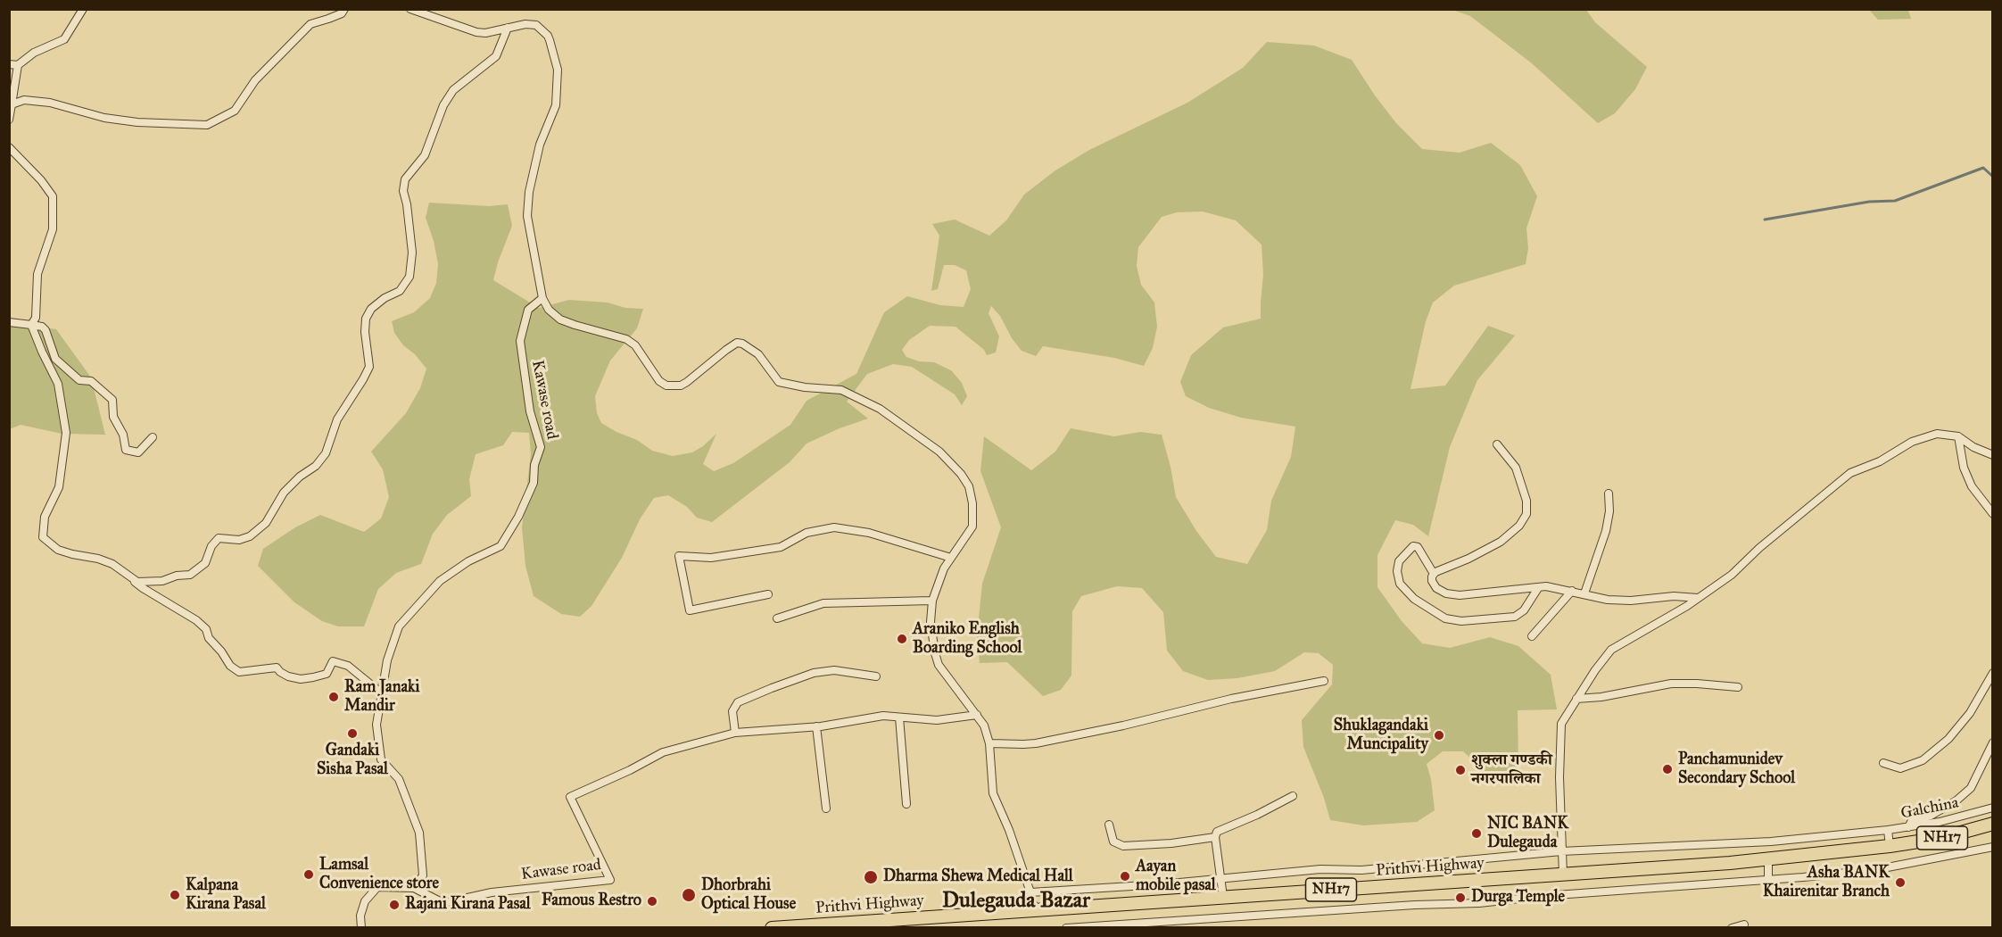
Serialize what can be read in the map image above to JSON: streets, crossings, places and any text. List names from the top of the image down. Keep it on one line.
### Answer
{"streets":{"highway":["NH17","Prithvi Highway"],"street":["Kawase road","Galchina"]},"crossings":[["Galchina","Prithvi Highway"]],"districts":["Dulegauda Bazar"],"places":["Araniko English Boarding School","Ram Janaki Mandir","Gandaki Sisha Pasal","Shuklagandaki Muncipality","Panchamunidev Secondary School","शुक्ला गण्डकी नगरपालिका","NIC BANK Dulegauda","Lamsal Convenience store","Aayan mobile pasal","Dharma Shewa Medical Hall","Asha BANK Khairenitar Branch","Kalpana Kirana Pasal","Dhorbrahi Optical House","Durga Temple","Famous Restro","Rajani Kirana Pasal"]}
